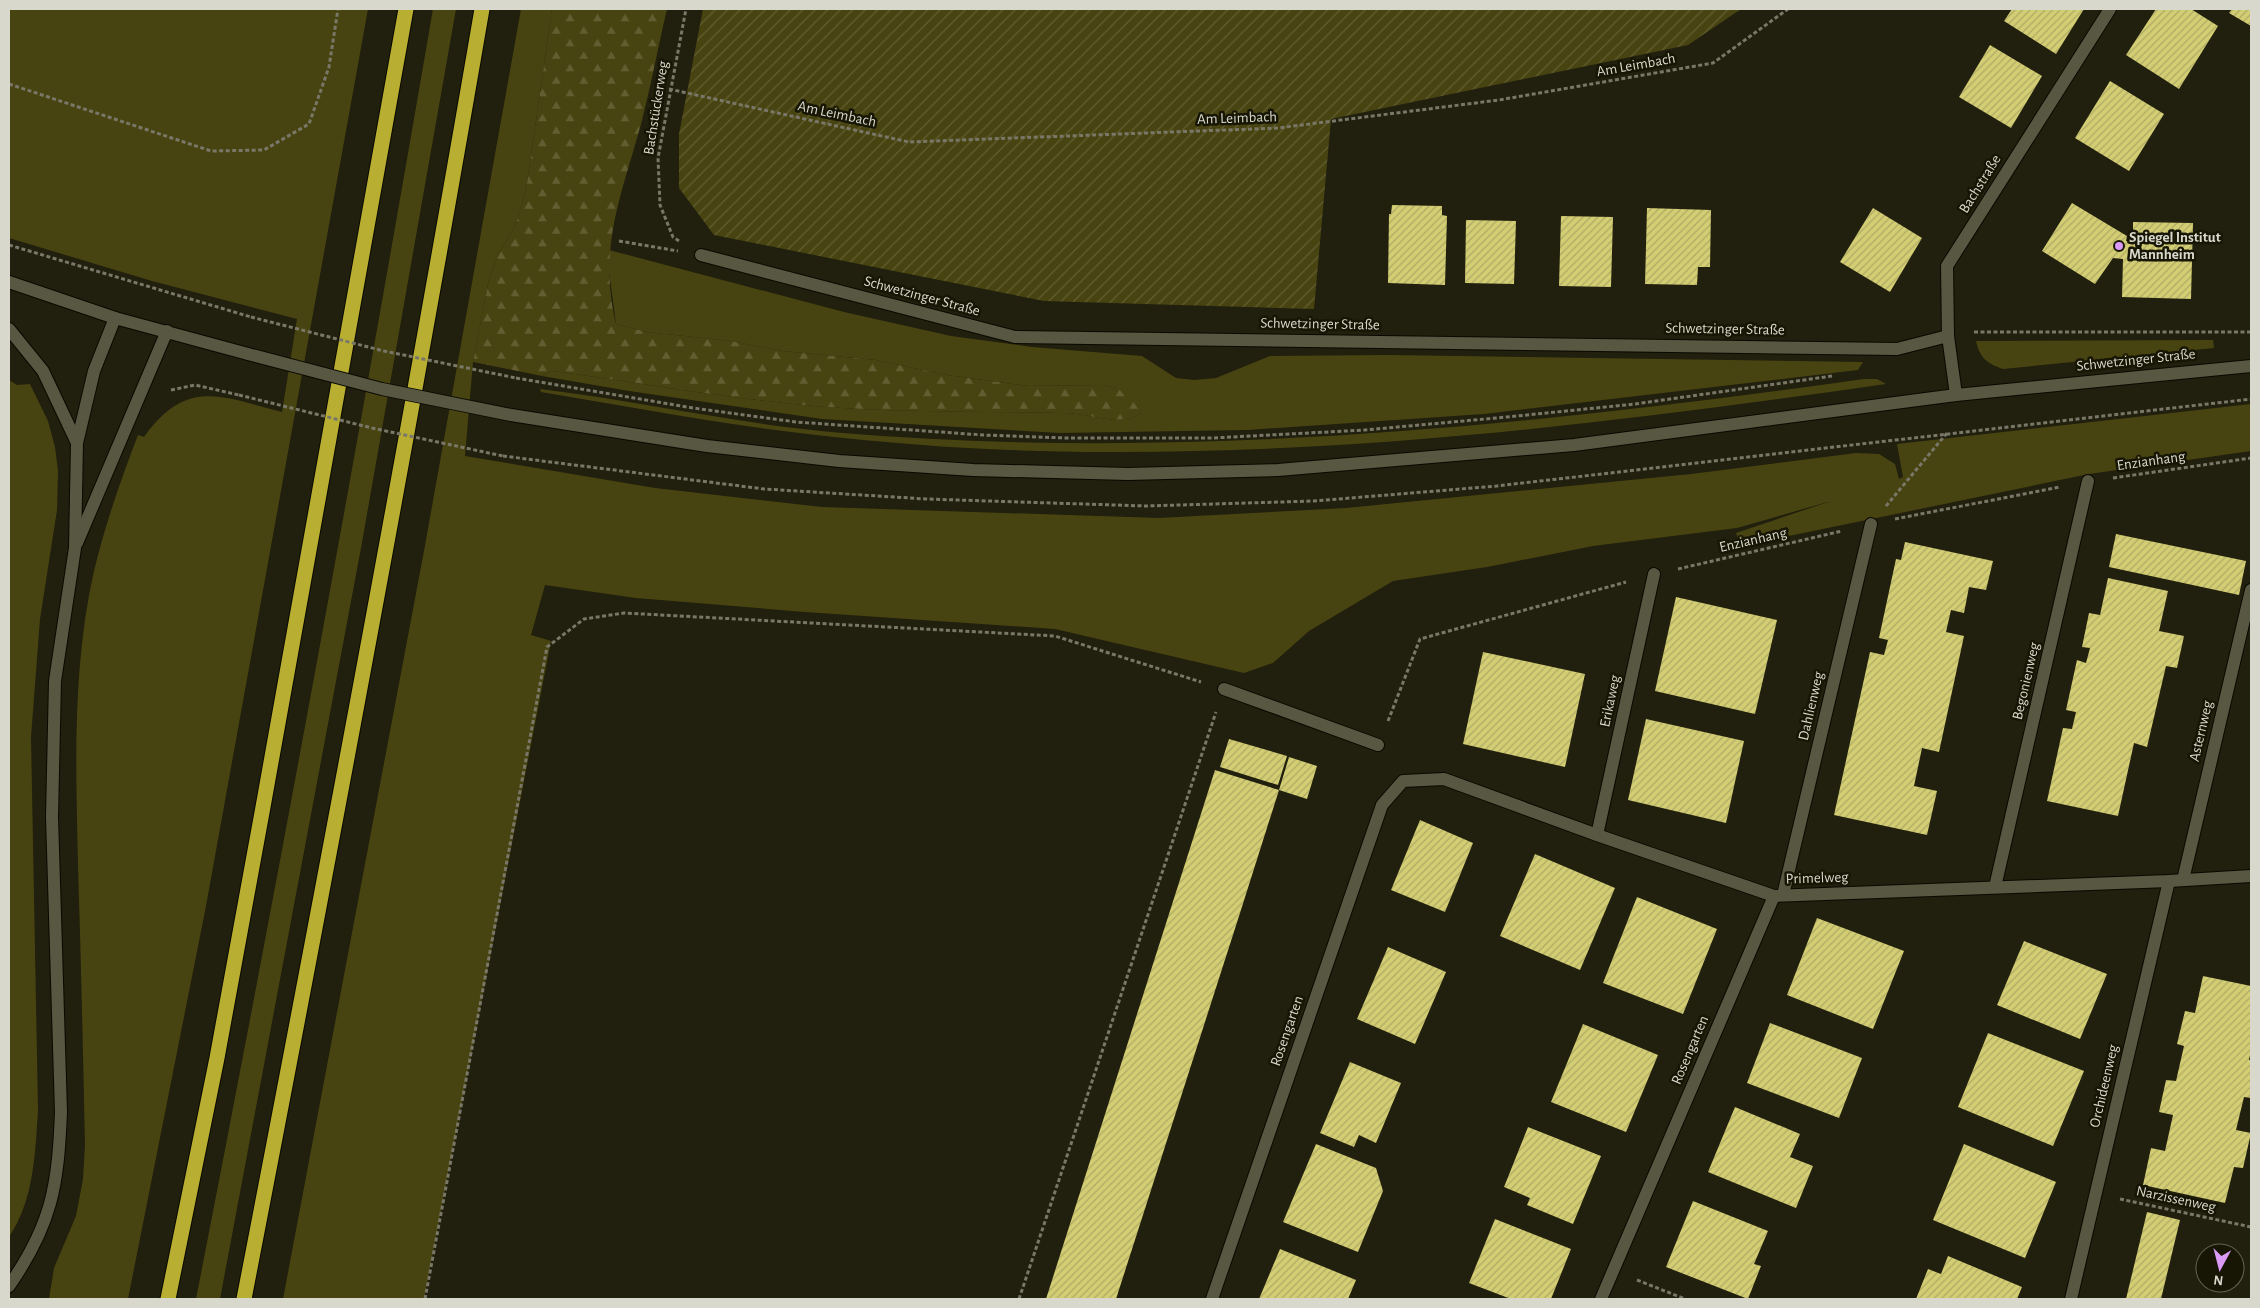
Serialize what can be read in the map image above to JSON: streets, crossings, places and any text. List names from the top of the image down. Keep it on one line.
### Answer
{"streets":{"main road":["Bachstraße","Schwetzinger Straße","Begonienweg","Erikaweg","Dahlienweg","Asternweg","Primelweg","Rosengarten","Orchideenweg"],"path":["Am Leimbach","Bachstückerweg","Enzianhang","Narzissenweg"]},"crossings":[["Am Leimbach","Bachstückerweg"],["Bachstückerweg","Schwetzinger Straße"],["Bachstraße","Schwetzinger Straße"],["Enzianhang","Begonienweg"],["Enzianhang","Erikaweg"],["Enzianhang","Dahlienweg"],["Begonienweg","Primelweg"],["Erikaweg","Primelweg"],["Dahlienweg","Primelweg"],["Dahlienweg","Rosengarten"],["Asternweg","Primelweg"],["Primelweg","Rosengarten"],["Primelweg","Orchideenweg"],["Orchideenweg","Narzissenweg"]],"places":["Spiegel Institut Mannheim"],"north":"bottom"}
